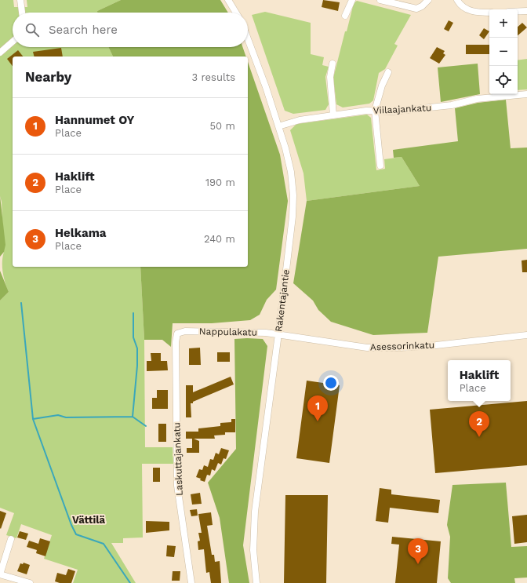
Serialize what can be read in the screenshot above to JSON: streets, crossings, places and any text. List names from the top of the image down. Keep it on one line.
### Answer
{"streets":{"street":["Viilaajankatu","Rakentajantie","Nappulakatu","Asessorinkatu","Laskuttajankatu"]},"crossings":[["Viilaajankatu","Rakentajantie"],["Rakentajantie","Nappulakatu"],["Rakentajantie","Asessorinkatu"],["Nappulakatu","Asessorinkatu"],["Nappulakatu","Laskuttajankatu"]],"districts":["Vättilä"],"page":{"map_buttons":["+","−"],"search":"Search here","heading":["Nearby","3 results"],"list":[{"mark":"1","name":"Hannumet OY","note":"Place","value":"50 m"},{"mark":"2","name":"Haklift","note":"Place","value":"190 m"},{"mark":"3","name":"Helkama","note":"Place","value":"240 m"}],"popup":["Haklift","Place"],"pins":["1","2","3"]}}
